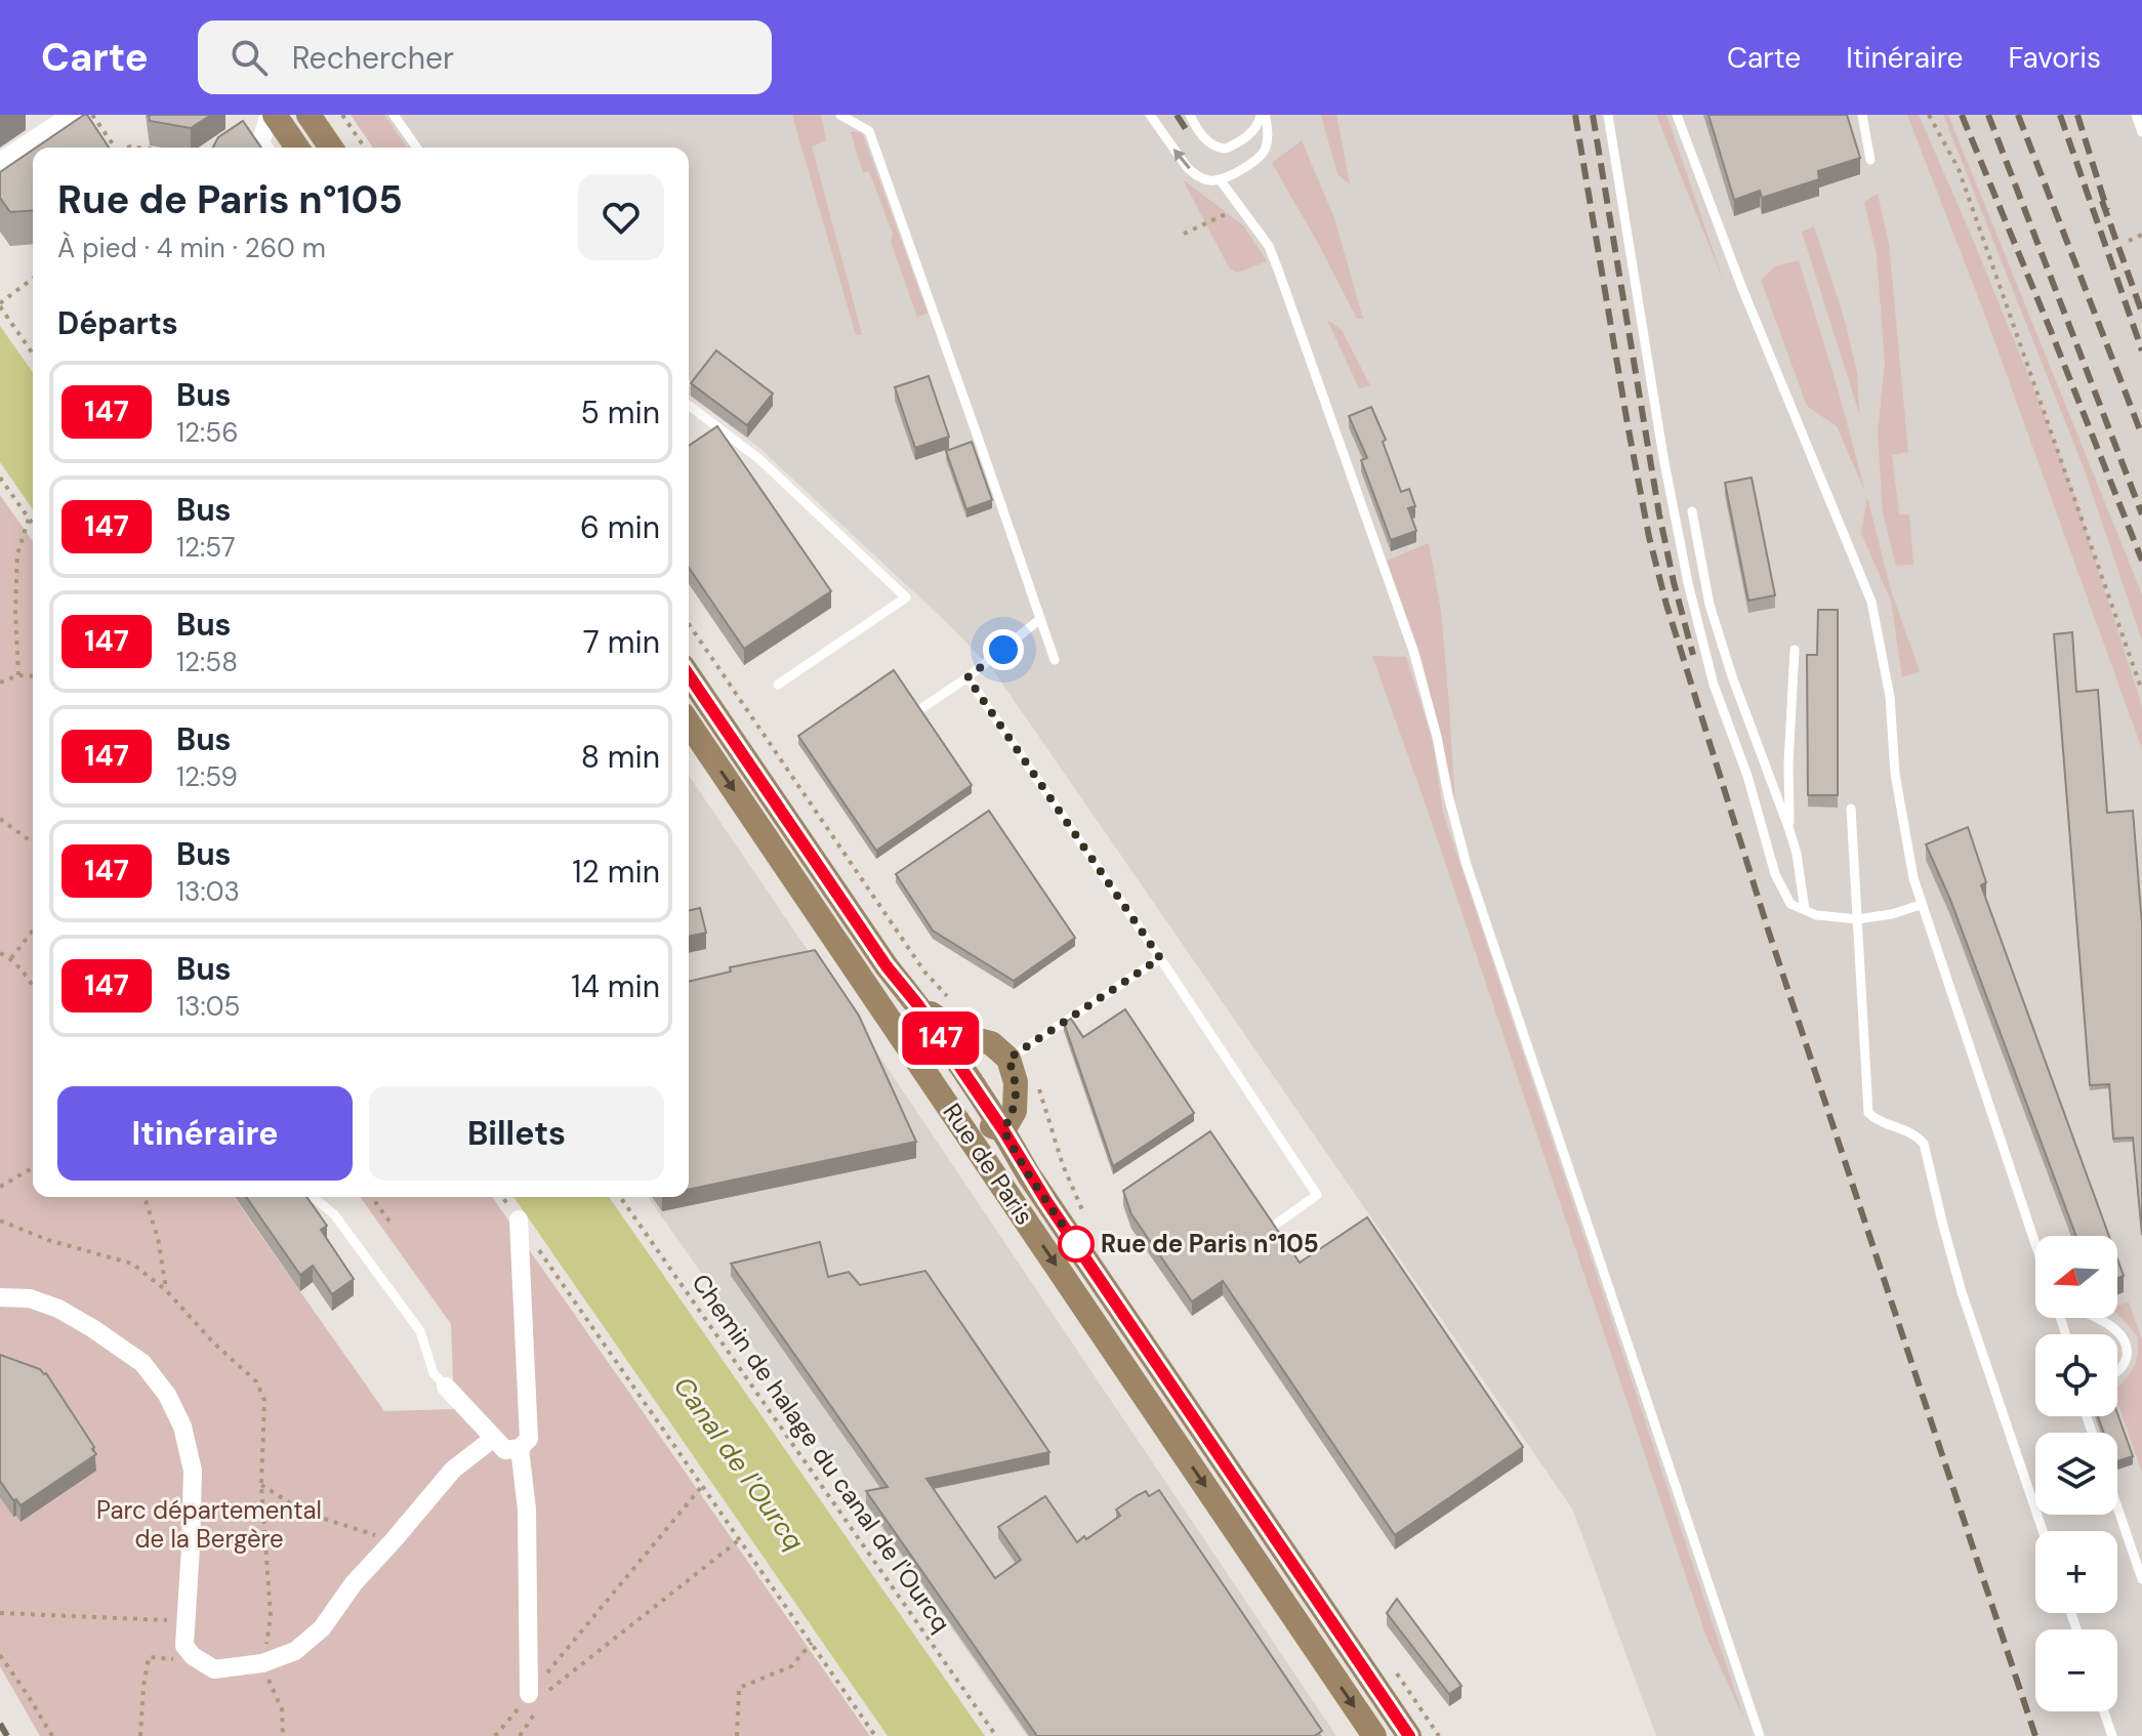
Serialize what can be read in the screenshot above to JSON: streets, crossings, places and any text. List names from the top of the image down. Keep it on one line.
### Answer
{"streets":{"main road":["Rue de Paris"],"path":["Chemin de halage du canal de l'Ourcq"]},"water":["Canal de l'Ourcq"],"parks":["Parc départemental de la Bergère"],"places":["Rue de Paris n°105"],"lines":["bus line 147"],"north":"left","page":{"header":"Carte","search":"Rechercher","nav":["Carte","Itinéraire","Favoris"],"on_map":"147","heading":[["Rue de Paris n°105","À pied · 4 min · 260 m"],"Départs"],"list":[{"mark":"147","name":"Bus","note":"12:56","value":"5 min"},{"mark":"147","name":"Bus","note":"12:57","value":"6 min"},{"mark":"147","name":"Bus","note":"12:58","value":"7 min"},{"mark":"147","name":"Bus","note":"12:59","value":"8 min"},{"mark":"147","name":"Bus","note":"13:03","value":"12 min"},{"mark":"147","name":"Bus","note":"13:05","value":"14 min"}],"buttons":["Itinéraire","Billets"],"map_buttons":["+","−"]}}
